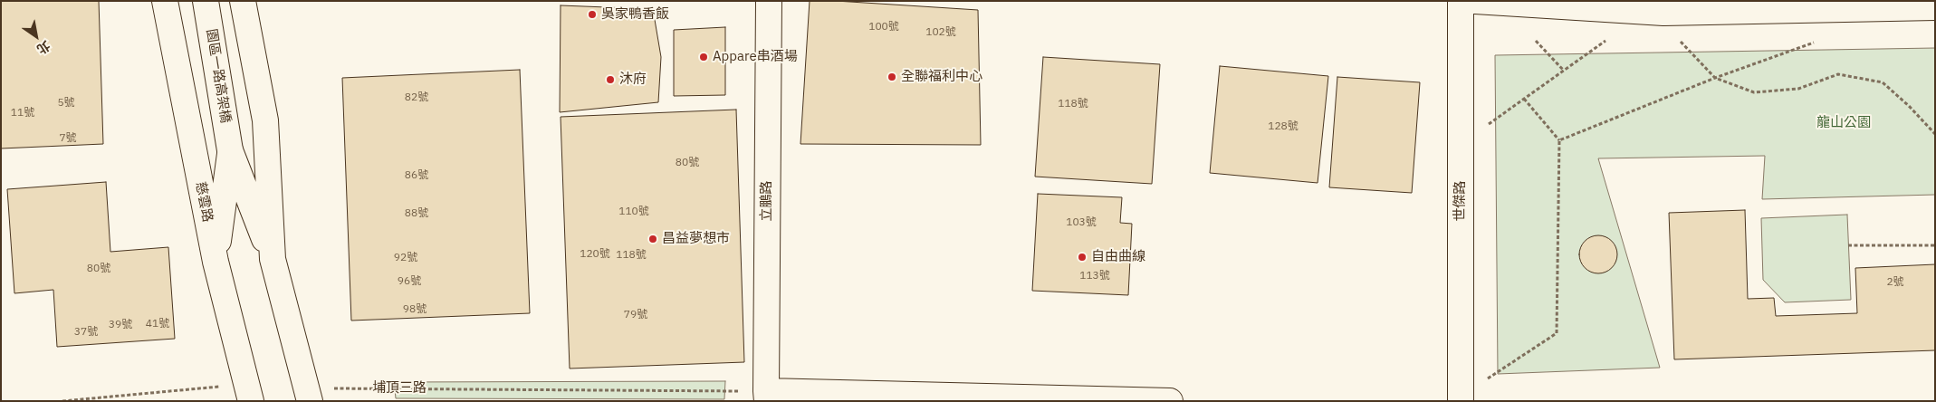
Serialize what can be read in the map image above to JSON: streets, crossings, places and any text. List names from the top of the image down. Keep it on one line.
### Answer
{"streets":{"street":["園區一路高架橋","立鵬路","世傑路","慈雲路"],"path":["埔頂三路"]},"crossings":[["立鵬路","埔頂三路"]],"parks":["龍山公園"],"places":["吳家鴨香飯","Appare串酒場","全聯福利中心","沐府","昌益夢想市","自由曲線"],"house_numbers":["100號","102號","82號","5號","118號","11號","128號","7號","80號","86號","110號","88號","103號","120號","118號","92號","80號","113號","96號","2號","98號","79號","41號","39號","37號"],"north":"bottom right"}
